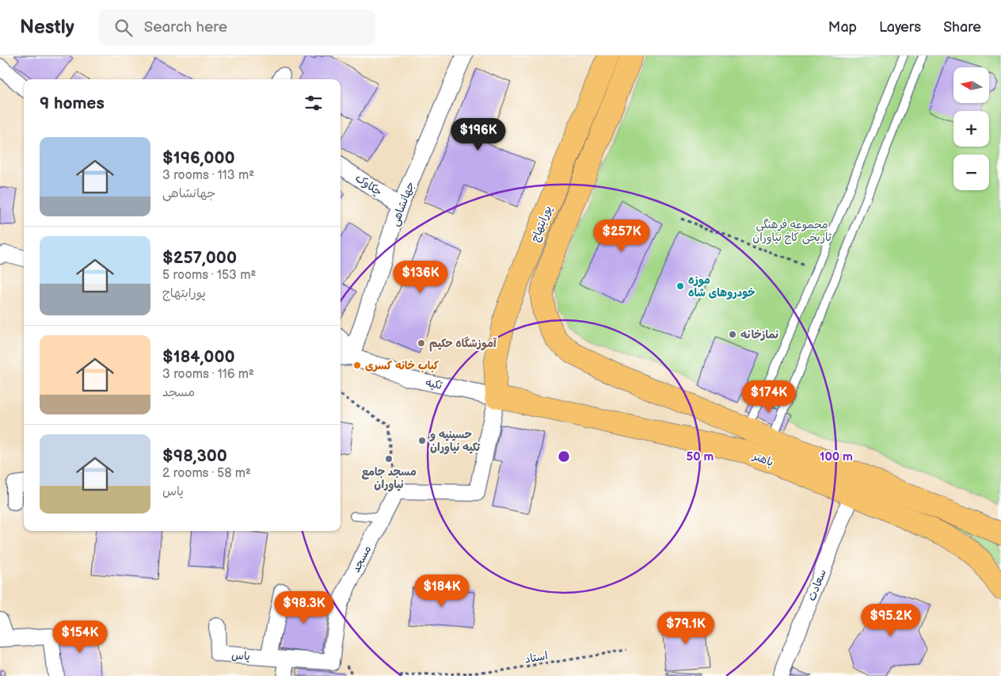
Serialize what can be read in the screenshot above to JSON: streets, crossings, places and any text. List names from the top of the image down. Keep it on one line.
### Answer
{"streets":{"main road":["پورابتهاج","باهنر"],"street":["چکاوک","جهانشاهی","تکیه","مسجد","سعادت","یاس"],"path":["استاد"]},"crossings":[["چکاوک","جهانشاهی"],["جهانشاهی","تکیه"],["پورابتهاج","تکیه"],["پورابتهاج","باهنر"],["تکیه","باهنر"],["باهنر","سعادت"],["مسجد","یاس"]],"parks":["مجموعه فرهنگی تاریخی کاخ نیاوران"],"places":["موزه خودروهای شاه","نمازخانه","آموزشگاه حکیم","کباب خانه کسری","حسینیه و تکیه نیاوران","مسجد جامع نیاوران"],"north":"left","page":{"header":"Nestly","search":"Search here","nav":["Map","Layers","Share"],"map_buttons":["+","−"],"heading":"9 homes","price":["$196K","$257K","$136K","$174K","$184K","$98.3K","$95.2K","$79.1K","$154K"],"list":[{"name":"$196,000","note":"3 rooms · 113 m² · جهانشاهی"},{"name":"$257,000","note":"5 rooms · 153 m² · پورابتهاج"},{"name":"$184,000","note":"3 rooms · 116 m² · مسجد"},{"name":"$98,300","note":"2 rooms · 58 m² · یاس"}]},"rings":["50 m","100 m"]}
